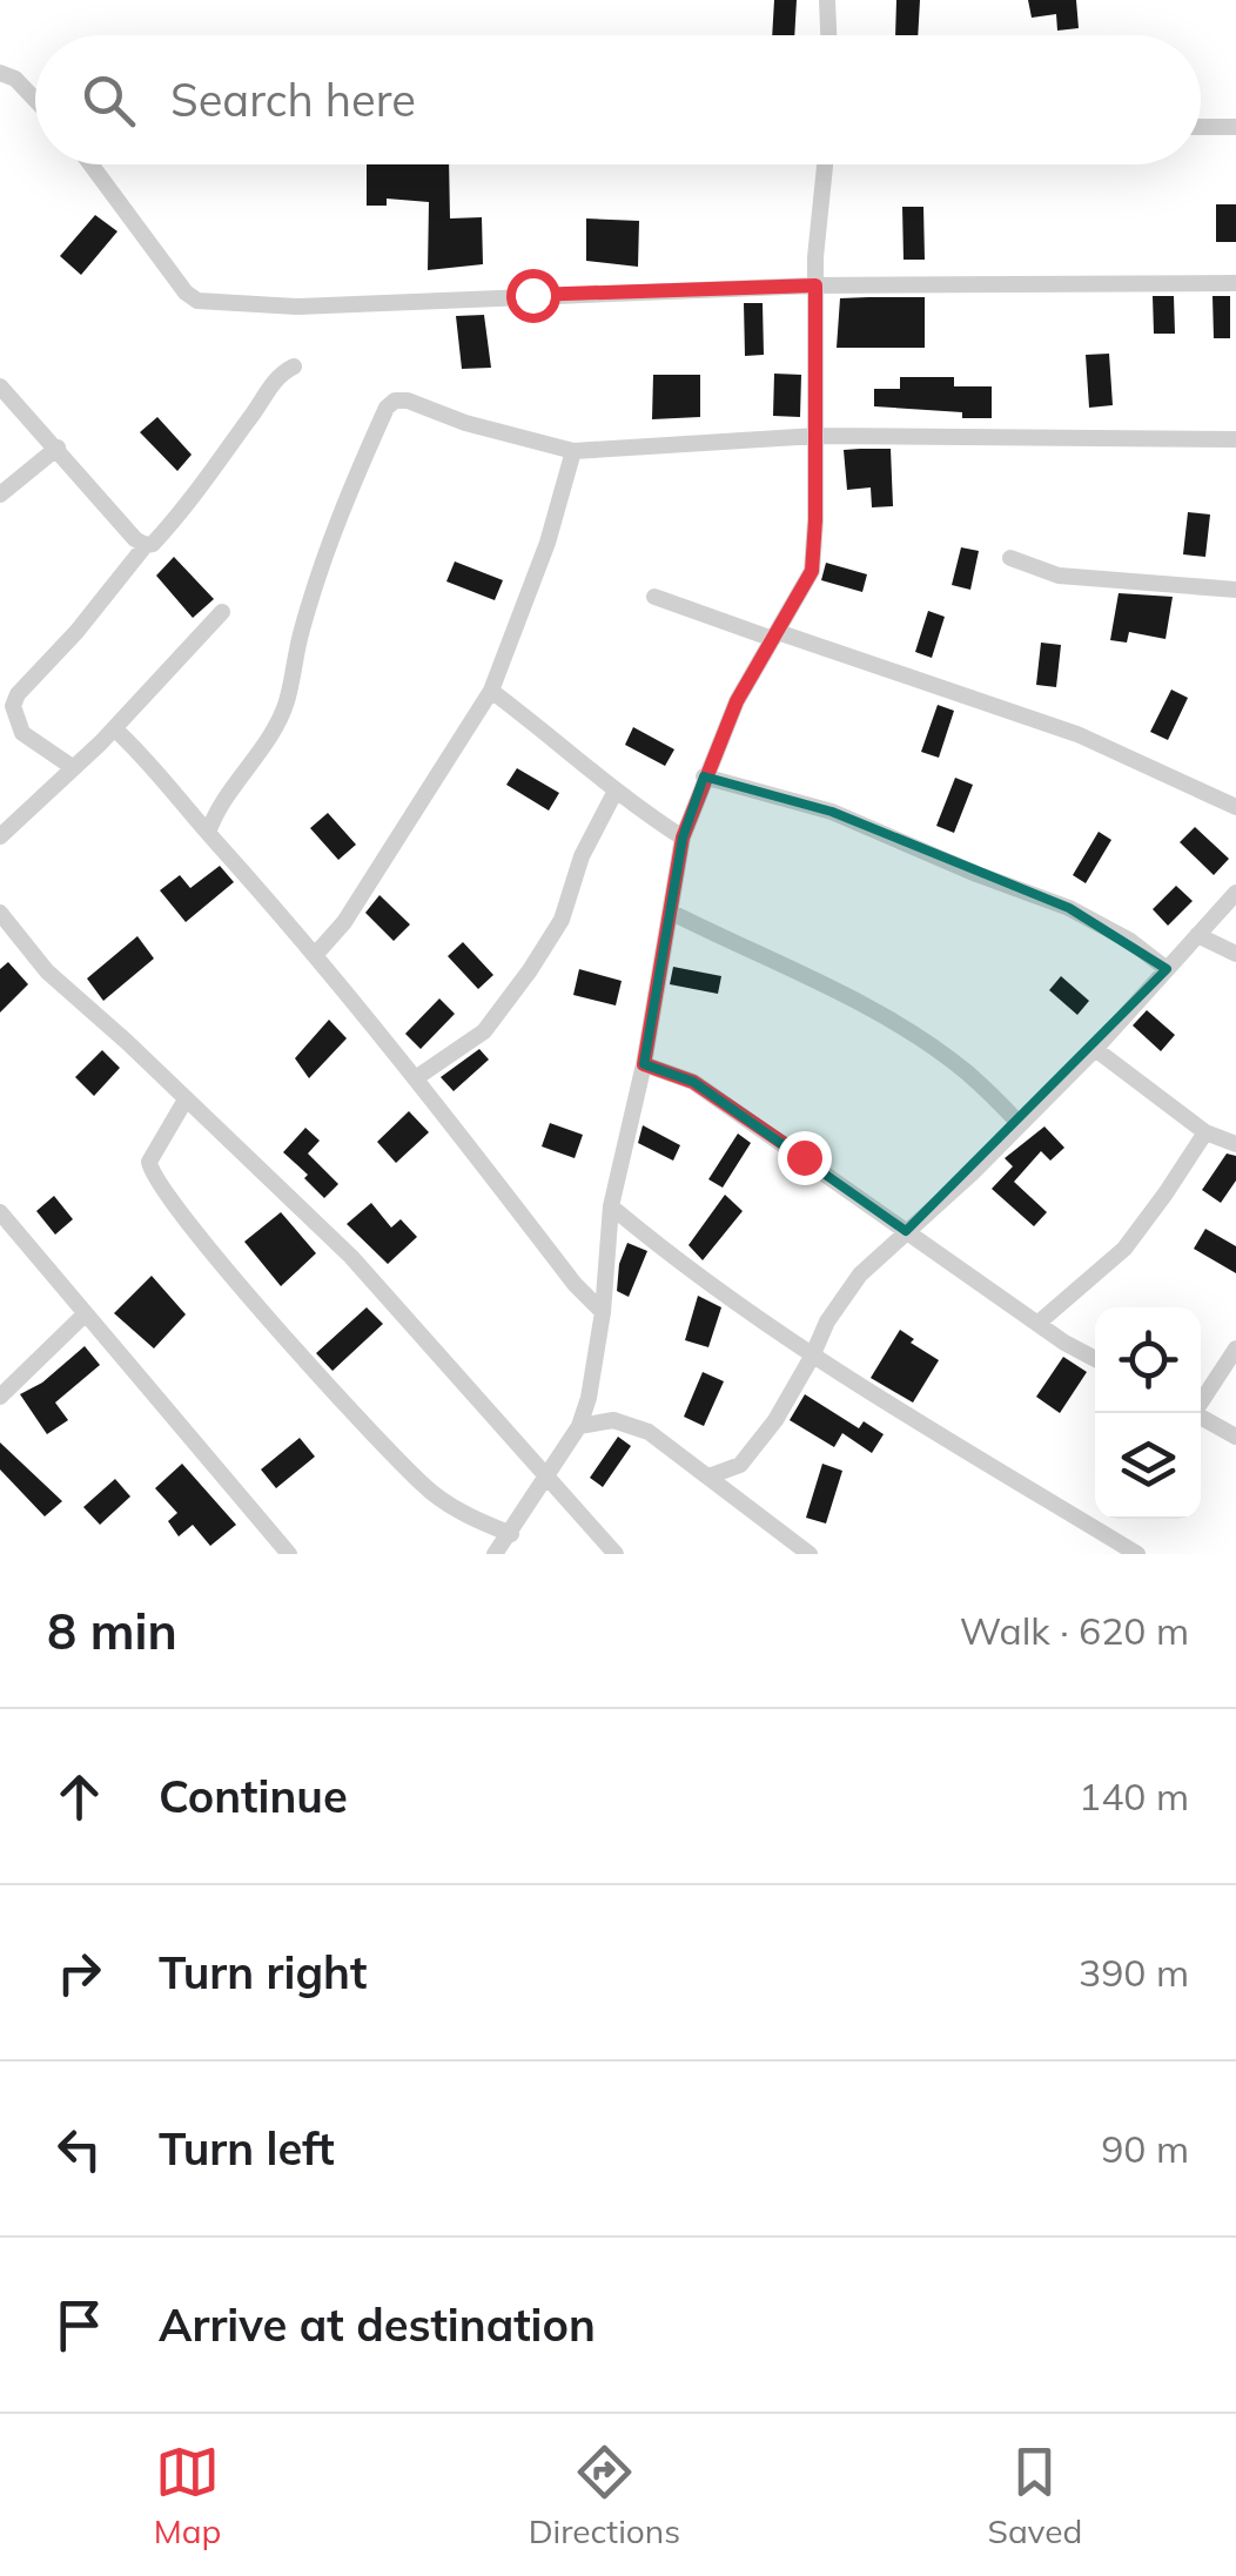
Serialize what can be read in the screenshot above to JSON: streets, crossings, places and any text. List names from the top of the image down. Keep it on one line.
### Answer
{"page":{"search":"Search here","heading":["8 min","Walk · 620 m"],"list":[["Continue","140 m"],["Turn right","390 m"],["Turn left","90 m"],"Arrive at destination"],"nav":["Map","Directions","Saved"]}}
